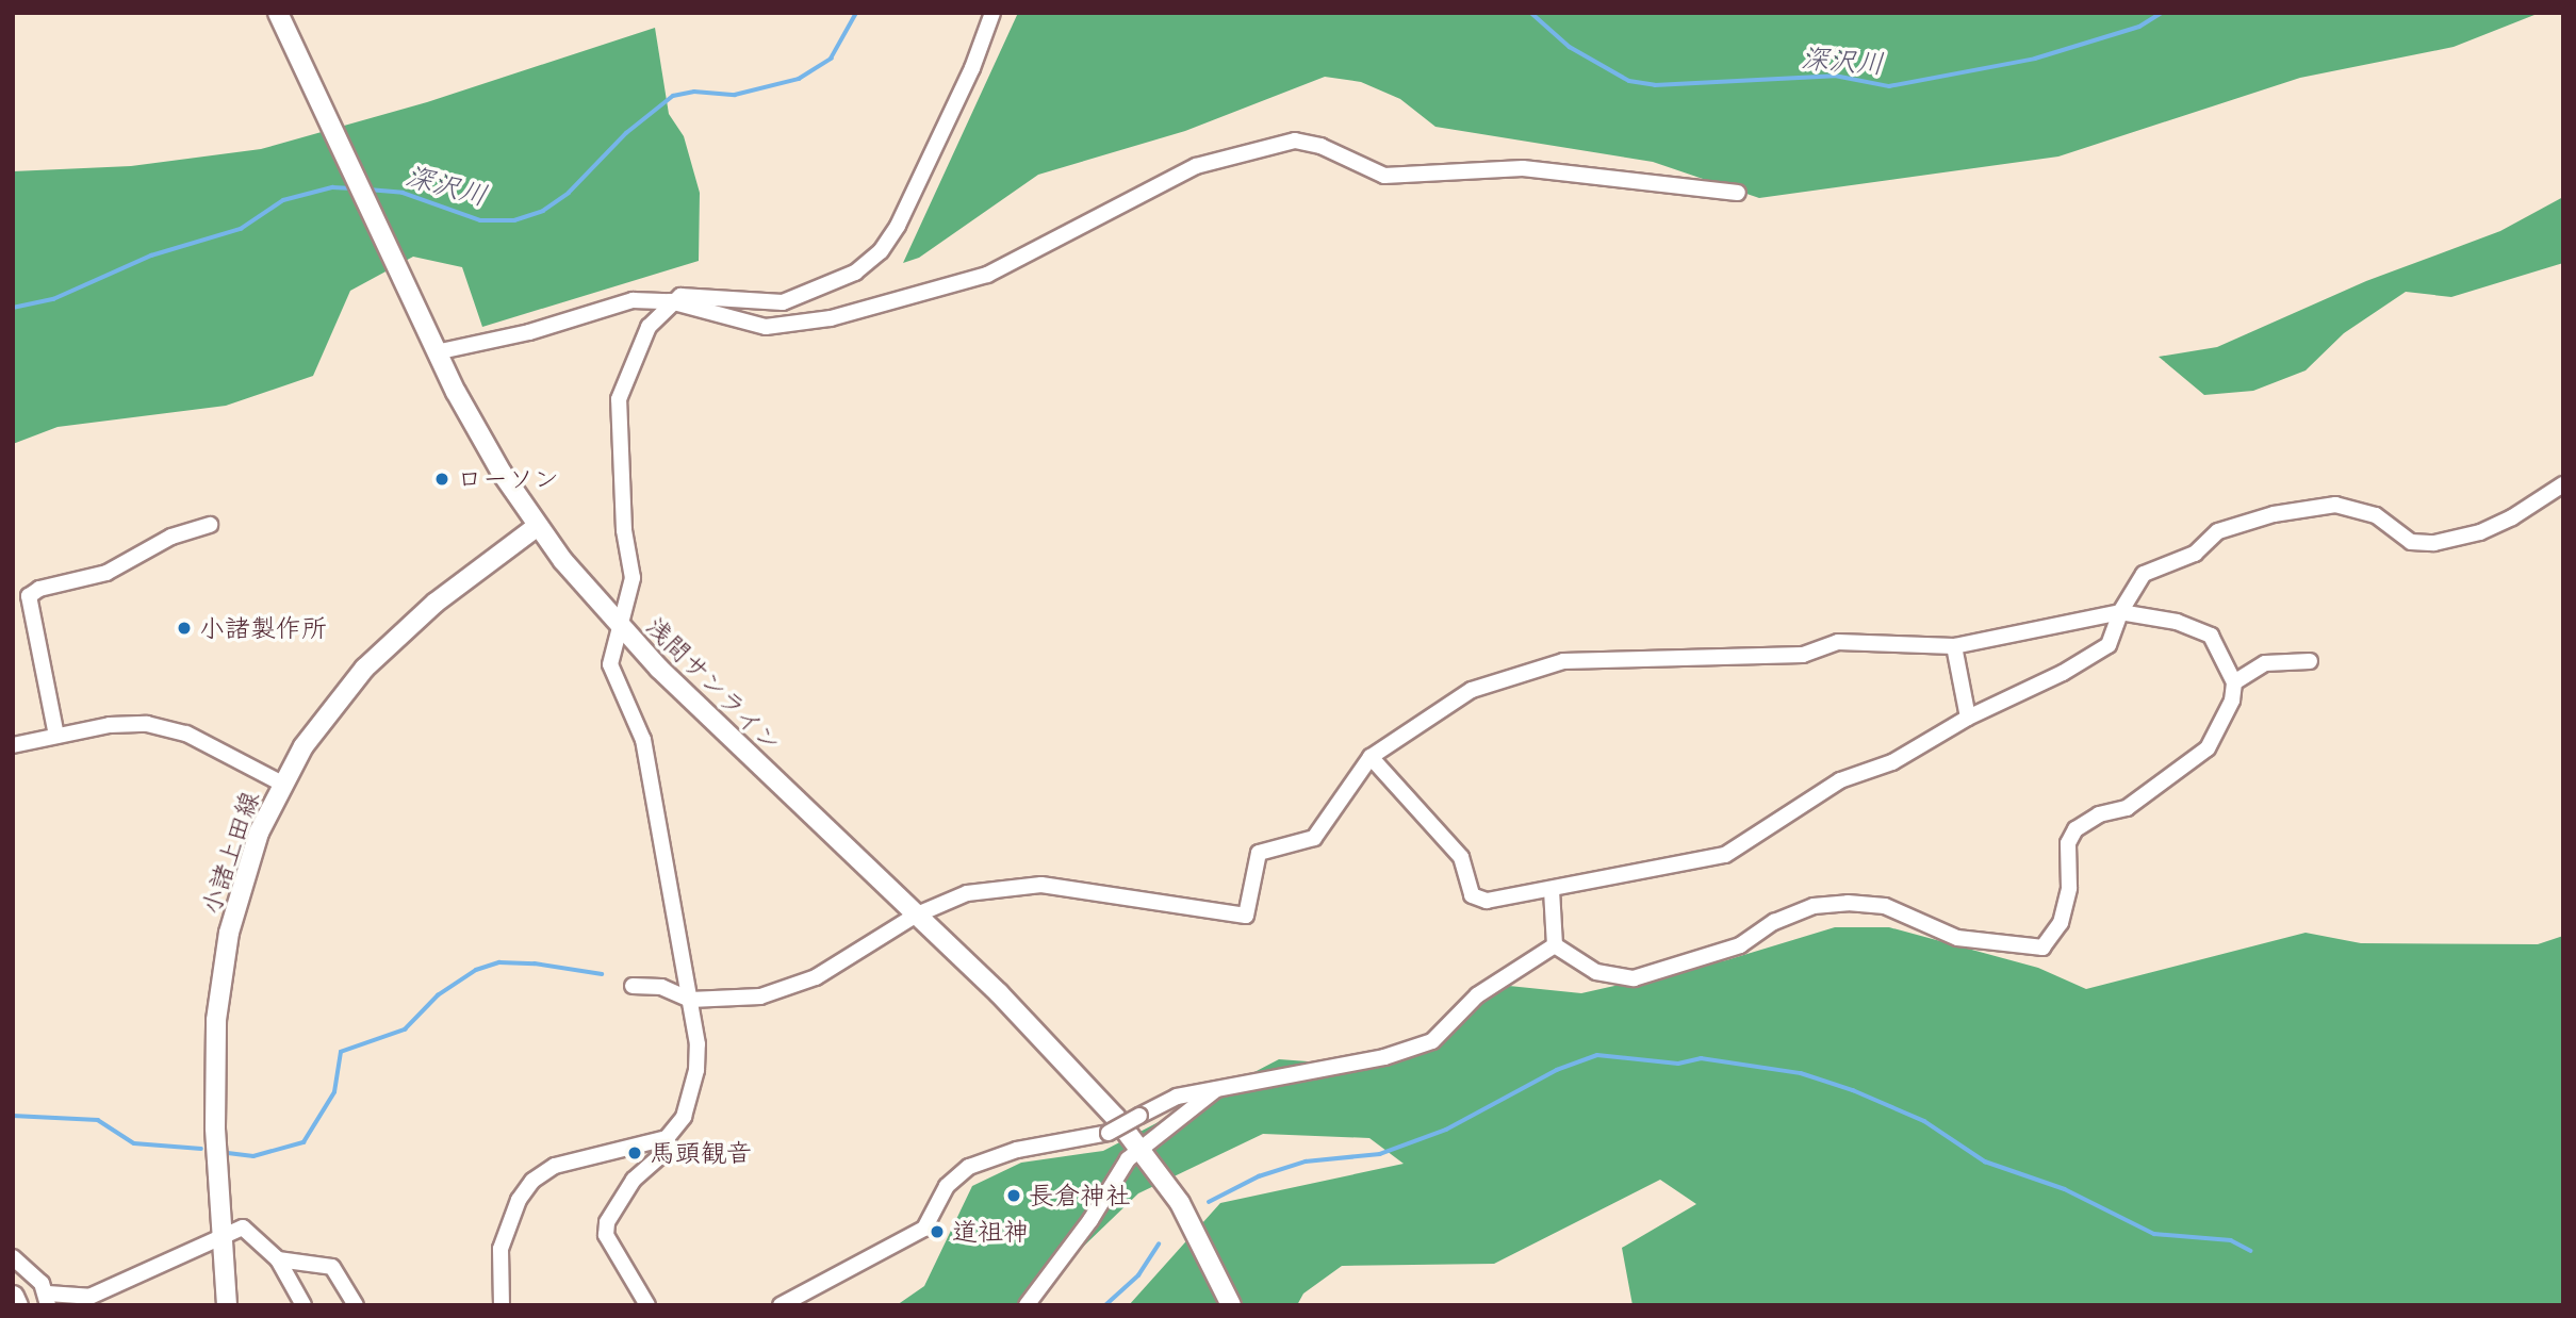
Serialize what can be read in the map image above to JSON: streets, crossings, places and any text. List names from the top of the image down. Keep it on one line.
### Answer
{"streets":{"main road":["浅間サンライン","小諸上田線"]},"crossings":[["浅間サンライン","小諸上田線"]],"water":["深沢川"],"places":["ローソン","小諸製作所","馬頭観音","長倉神社","道祖神"]}
